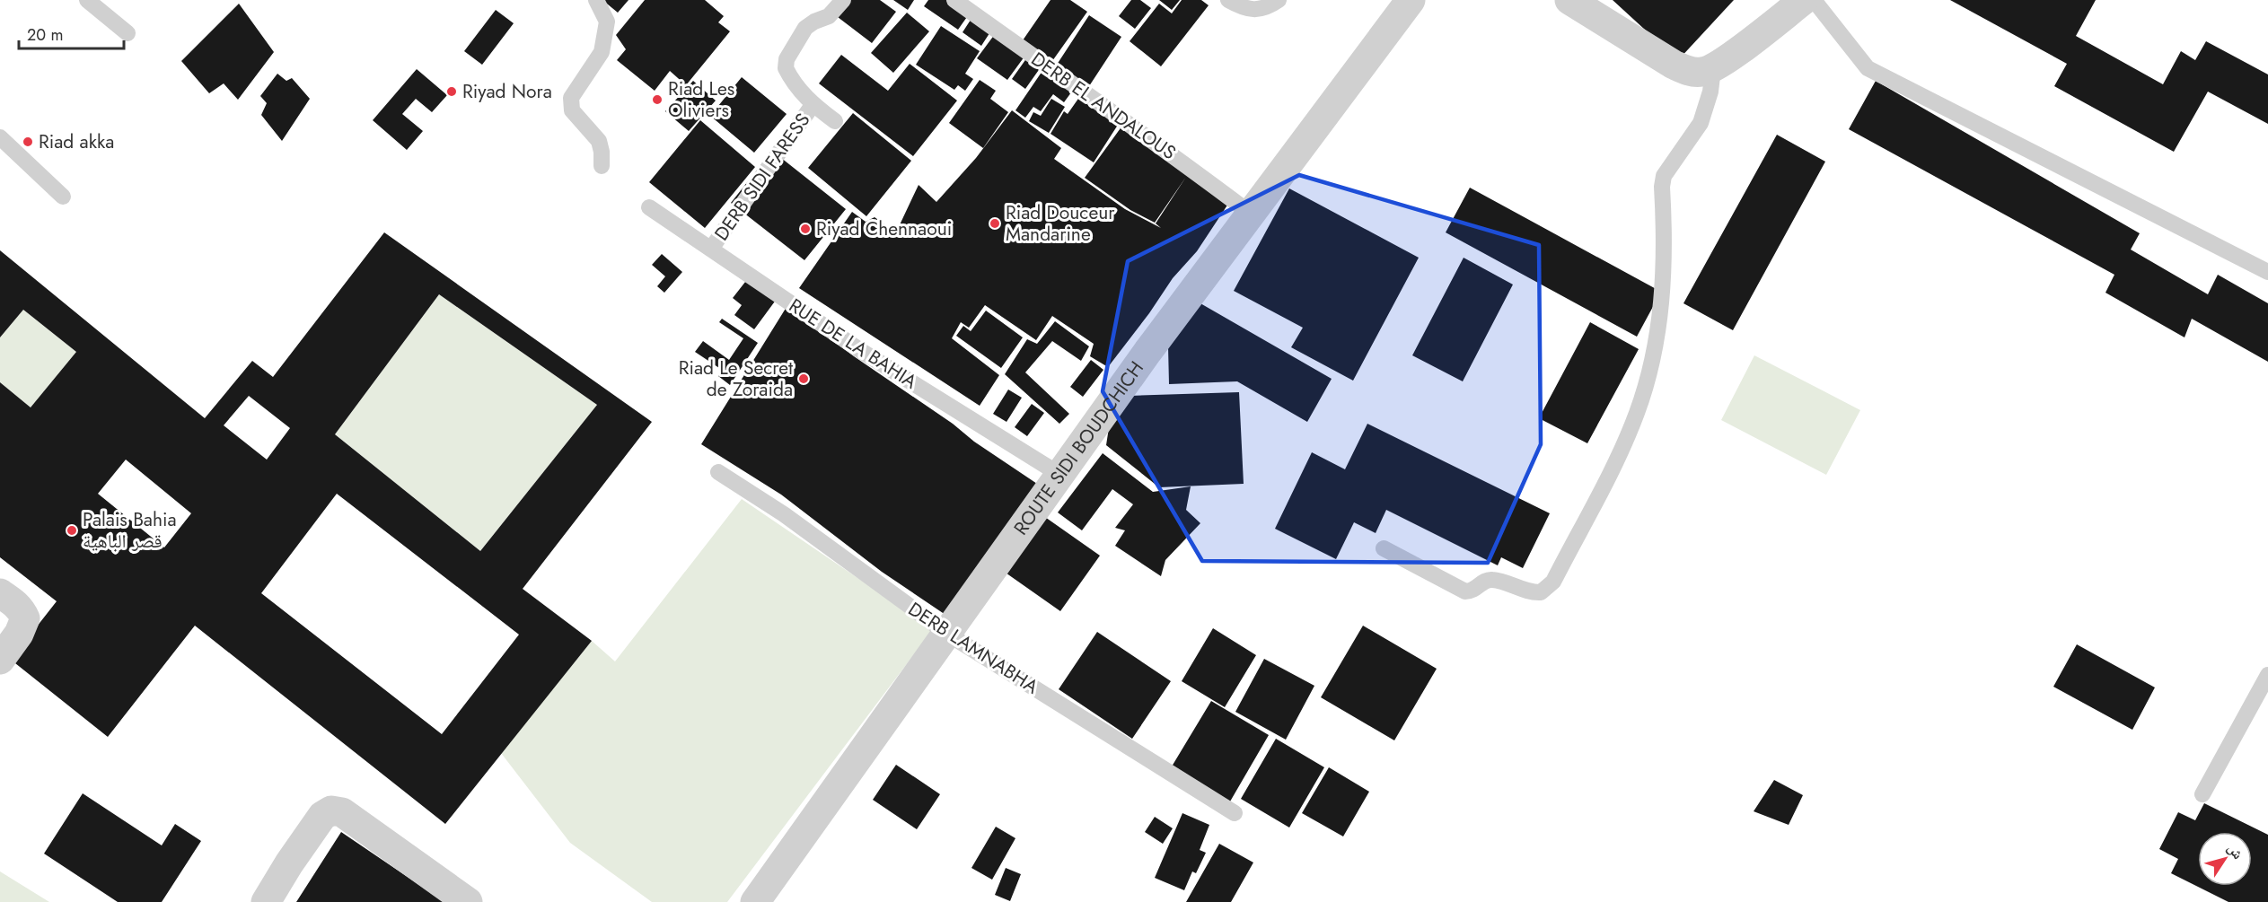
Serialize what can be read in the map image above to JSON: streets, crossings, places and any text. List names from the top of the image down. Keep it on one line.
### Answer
{"streets":{"street":["ROUTE SIDI BOUDCHICH"],"lane":["DERB EL ANDALOUS","DERB SIDI FARESS","RUE DE LA BAHIA","DERB LAMNABHA"]},"crossings":[["DERB EL ANDALOUS","ROUTE SIDI BOUDCHICH"],["DERB SIDI FARESS","RUE DE LA BAHIA"],["RUE DE LA BAHIA","ROUTE SIDI BOUDCHICH"],["ROUTE SIDI BOUDCHICH","DERB LAMNABHA"]],"places":["Riyad Nora","Riad Les Oliviers","Riad akka","Riad Douceur Mandarine","Riyad Chennaoui","Riad Le Secret de Zoraida","Palais Bahia قصر الباهية"],"scale_bar":"20 m","north":"top right"}
